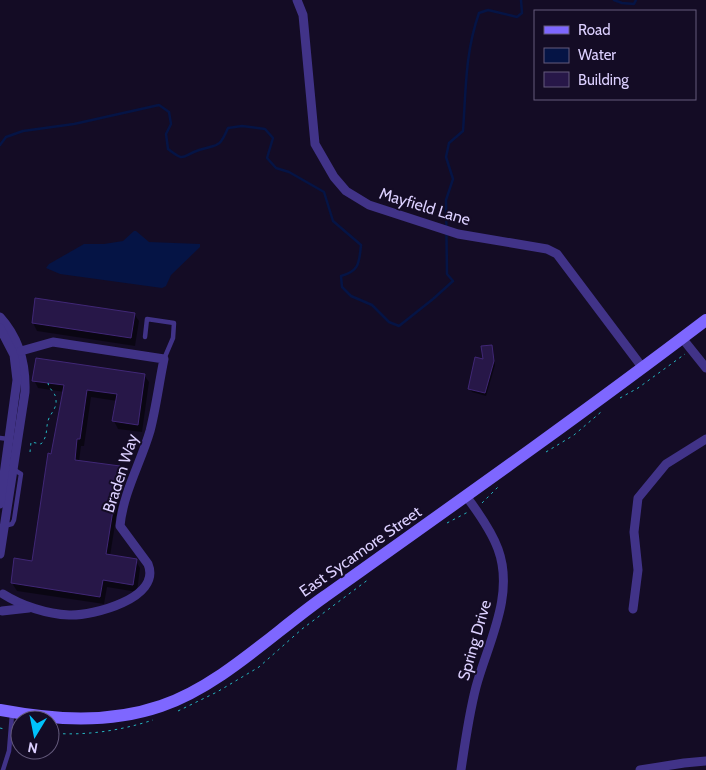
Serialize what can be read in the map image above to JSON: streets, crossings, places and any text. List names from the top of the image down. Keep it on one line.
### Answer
{"streets":{"main road":["East Sycamore Street"],"street":["Mayfield Lane","Braden Way","Spring Drive"]},"crossings":[["Mayfield Lane","East Sycamore Street"],["East Sycamore Street","Spring Drive"]],"legend":["Road","Water","Building"],"north":"bottom"}
